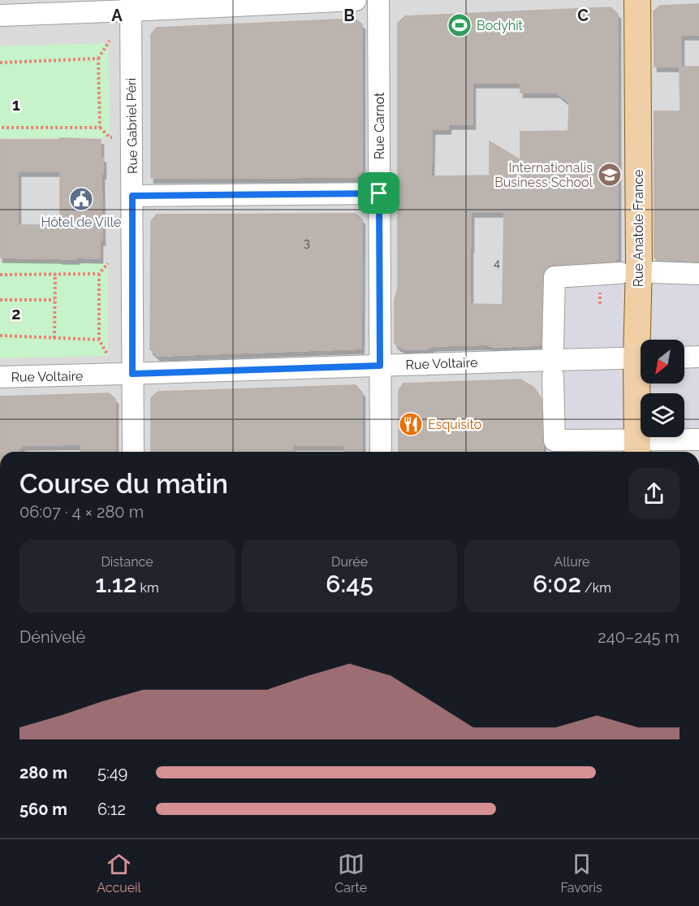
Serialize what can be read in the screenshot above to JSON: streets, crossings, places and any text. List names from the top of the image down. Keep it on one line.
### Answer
{"streets":{"main road":["Rue Anatole France"],"street":["Rue Gabriel Péri","Rue Carnot","Rue Voltaire"]},"crossings":[["Rue Gabriel Péri","Rue Voltaire"],["Rue Carnot","Rue Voltaire"]],"places":{"sports":["Bodyhit"],"school or university":["Internationalis Business School"],"public building":["Hôtel de Ville"],"restaurant":["Esquisito"]},"house_numbers":["3","4"],"north":"bottom left","page":{"heading":["Course du matin","06:07 · 4 × 280 m"],"stats":[["Distance","1.12 km"],["Durée","6:45"],["Allure","6:02 /km"]],"chart":["Dénivelé","240–245 m"],"list":[{"name":"280 m","note":"5:49"},{"name":"560 m","note":"6:12"}],"tabs":["Accueil","Carte","Favoris"]},"grid":{"columns":["A","B","C"],"rows":["1","2"]}}
